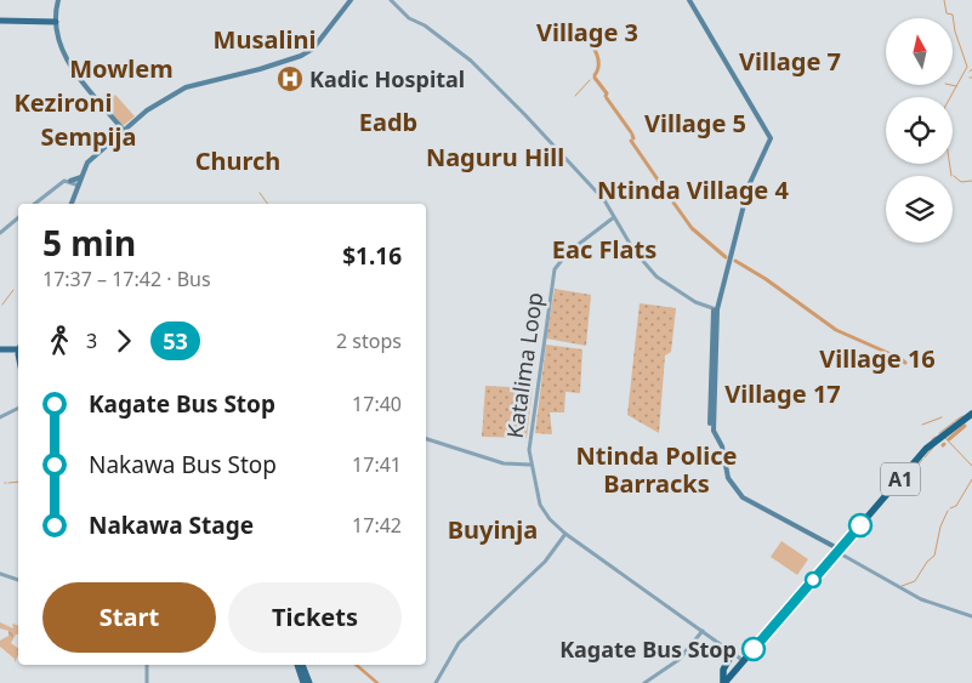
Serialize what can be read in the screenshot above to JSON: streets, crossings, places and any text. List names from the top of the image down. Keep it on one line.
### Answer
{"streets":{"highway":["A1"],"street":["Katalima Loop"]},"crossings":[["Katalima Loop","A1"]],"districts":["Village 3","Musalini","Village 7","Mowlem","Kezironi","Eadb","Village 5","Sempija","Naguru Hill","Church","Ntinda Village 4","Eac Flats","Village 16","Village 17","Ntinda Police Barracks","Buyinja"],"places":{"hospital":["Kadic Hospital"],"other":["Kagate Bus Stop"]},"lines":["bus line 53"],"north":"top","page":{"heading":["5 min","17:37 – 17:42 · Bus","$1.16"],"legs":["3","53","2 stops"],"list":[{"name":"Kagate Bus Stop","value":"17:40"},{"name":"Nakawa Bus Stop","value":"17:41"},{"name":"Nakawa Stage","value":"17:42"}],"buttons":["Start","Tickets"]}}
